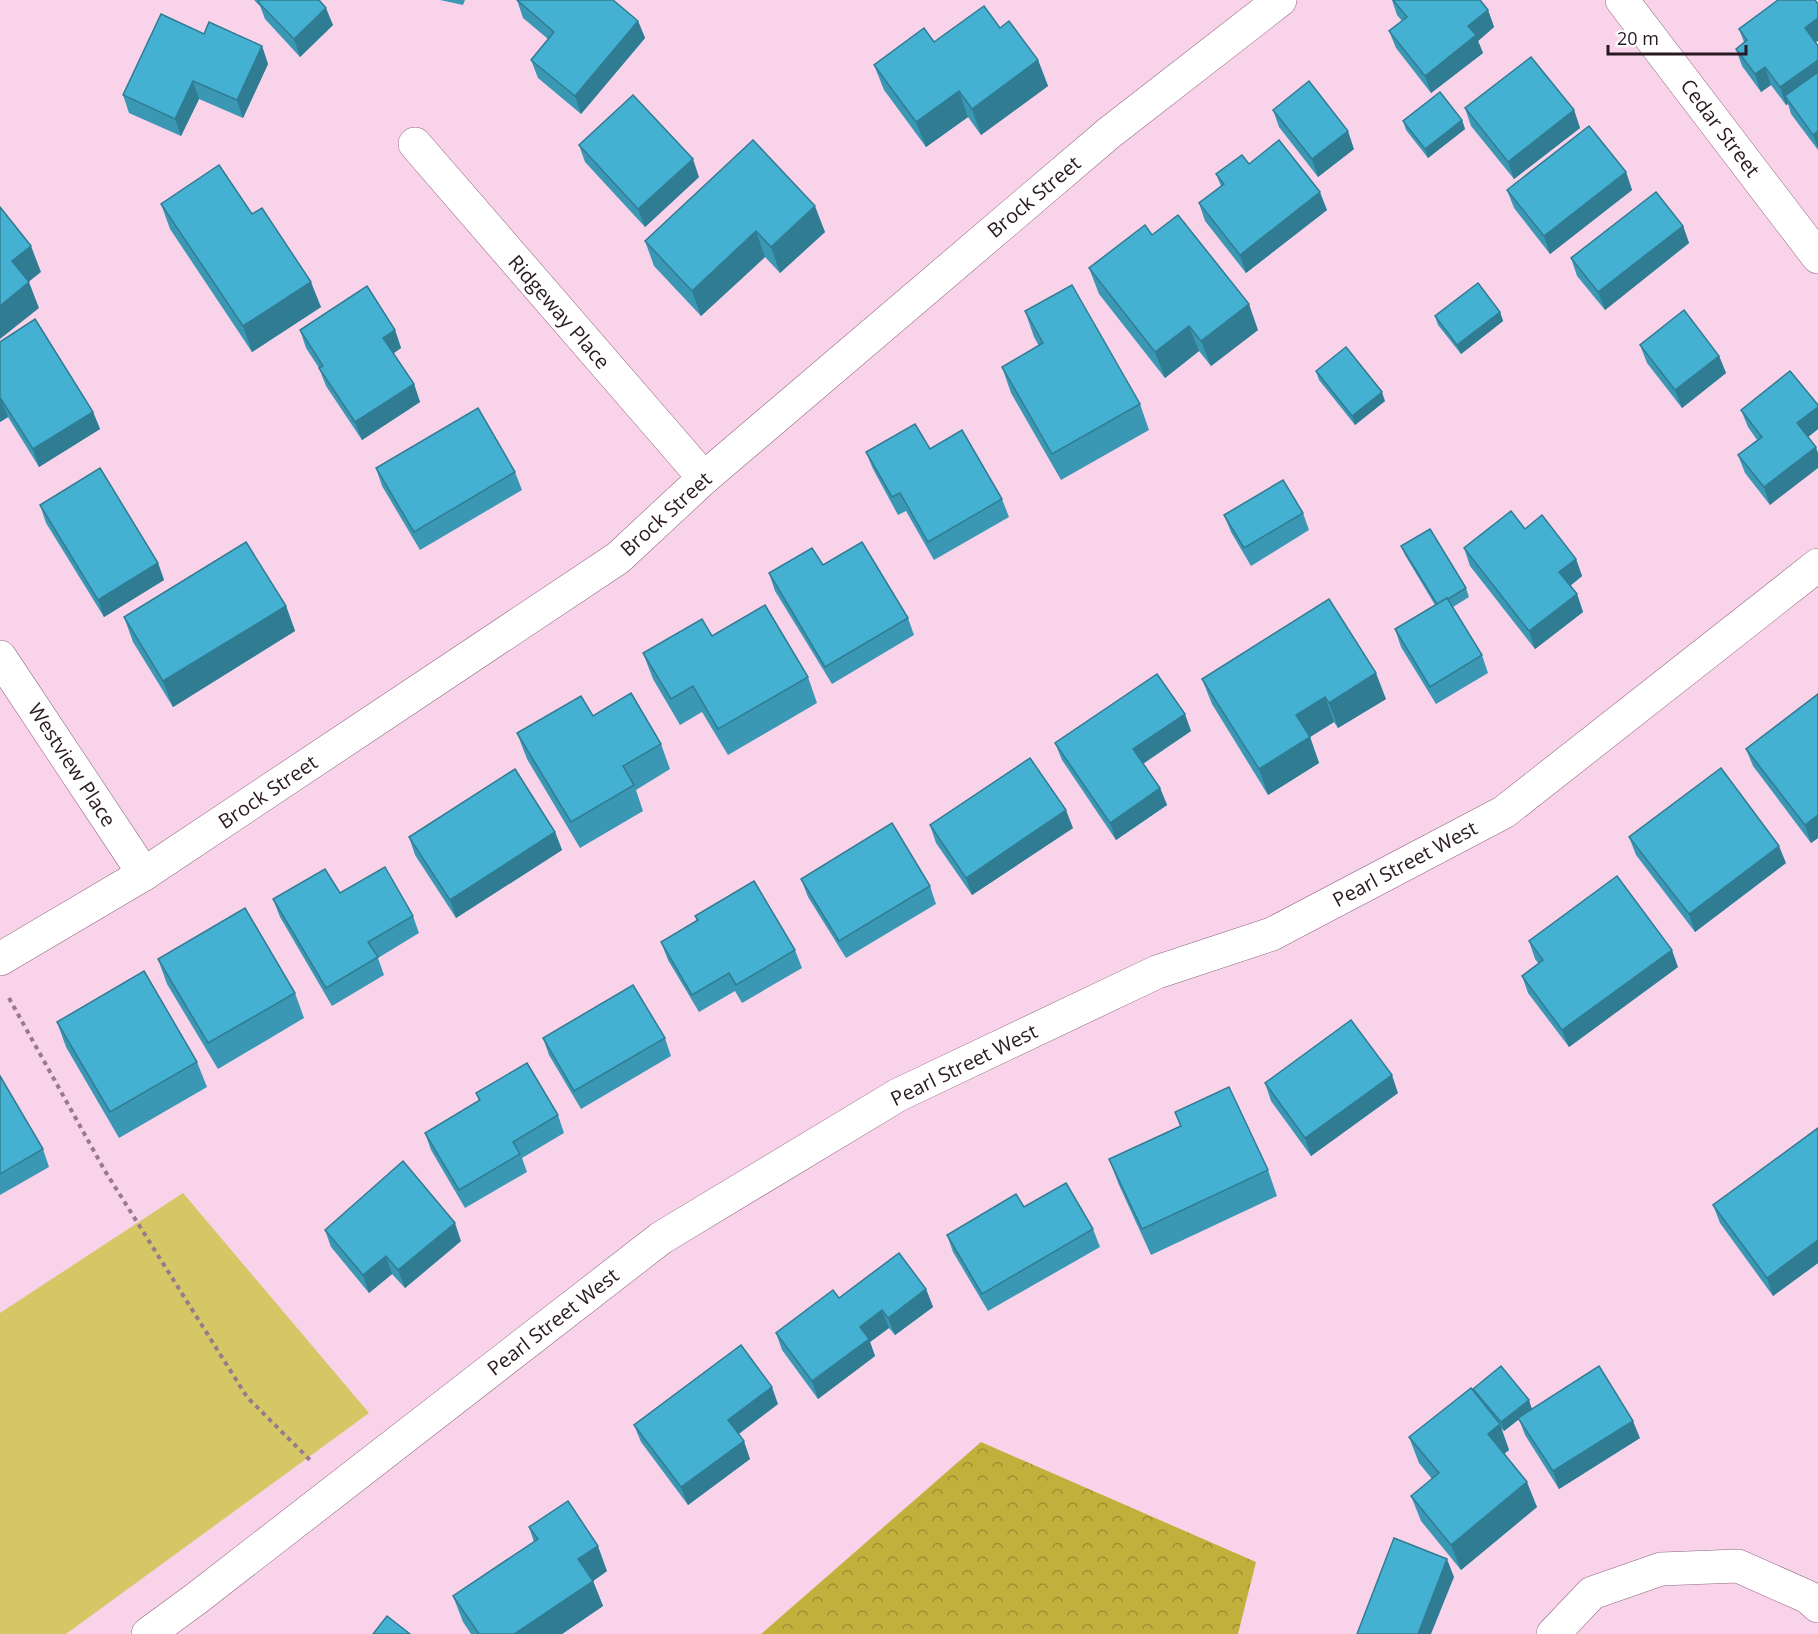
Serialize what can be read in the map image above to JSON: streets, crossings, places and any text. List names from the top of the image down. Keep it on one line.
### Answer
{"streets":{"street":["Cedar Street","Brock Street","Ridgeway Place","Westview Place","Pearl Street West"]},"crossings":[["Brock Street","Ridgeway Place"],["Brock Street","Westview Place"]],"scale_bar":"20 m"}
